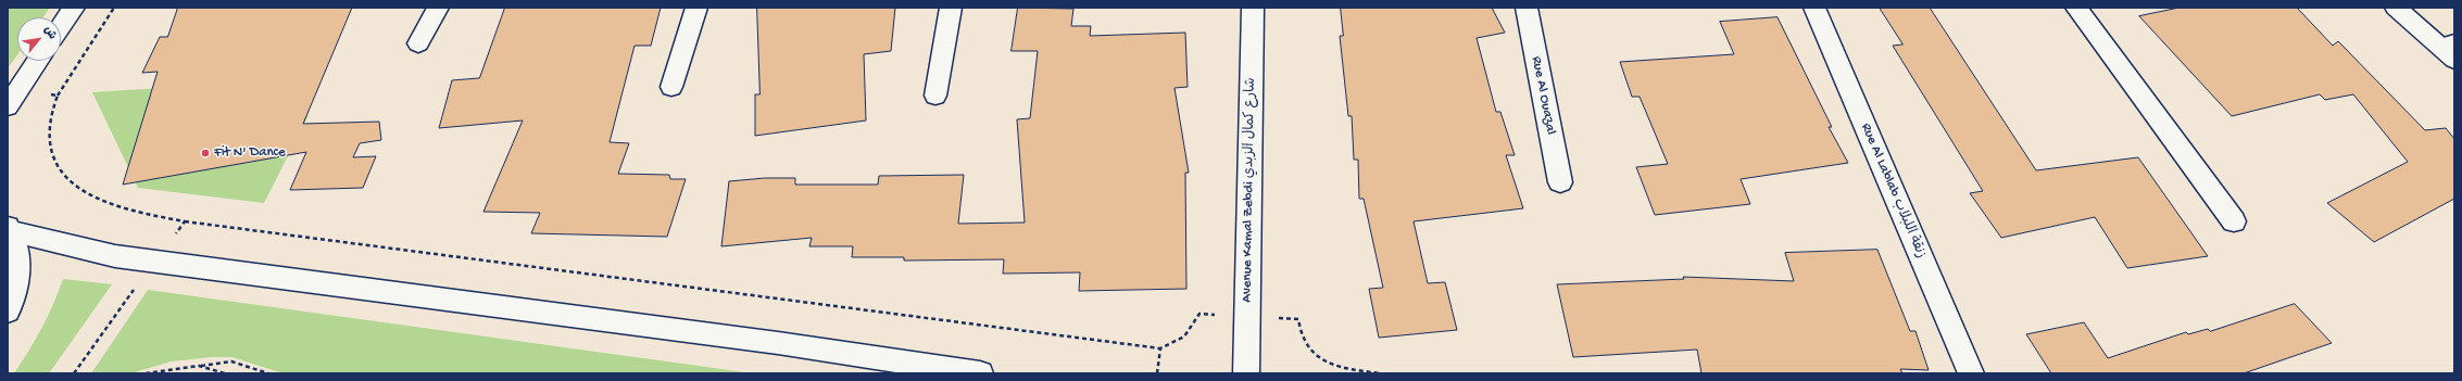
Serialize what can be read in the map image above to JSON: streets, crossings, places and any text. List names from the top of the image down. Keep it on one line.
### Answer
{"streets":{"street":["Rue Al Ouazal","Avenue Kamal Zebdi شارع كمال الزبدي","Rue Al Lablab زنقة اللبلاب"]},"places":["Fit N' Dance"],"north":"top right"}
